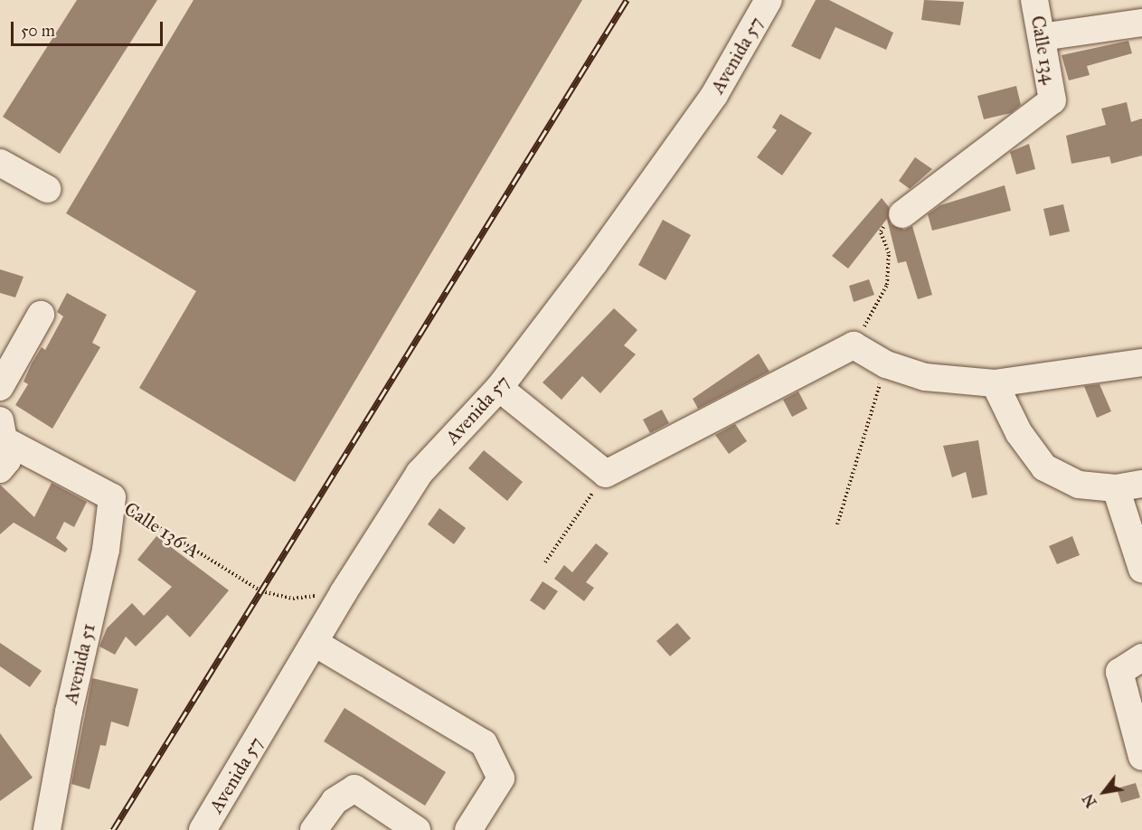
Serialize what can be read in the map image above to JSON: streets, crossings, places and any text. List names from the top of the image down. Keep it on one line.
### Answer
{"streets":{"street":["Calle 134","Avenida 57","Calle 136 A","Avenida 51"]},"crossings":[["Avenida 57","Calle 136 A"],["Calle 136 A","Avenida 51"]],"scale_bar":"50 m","north":"bottom left"}
